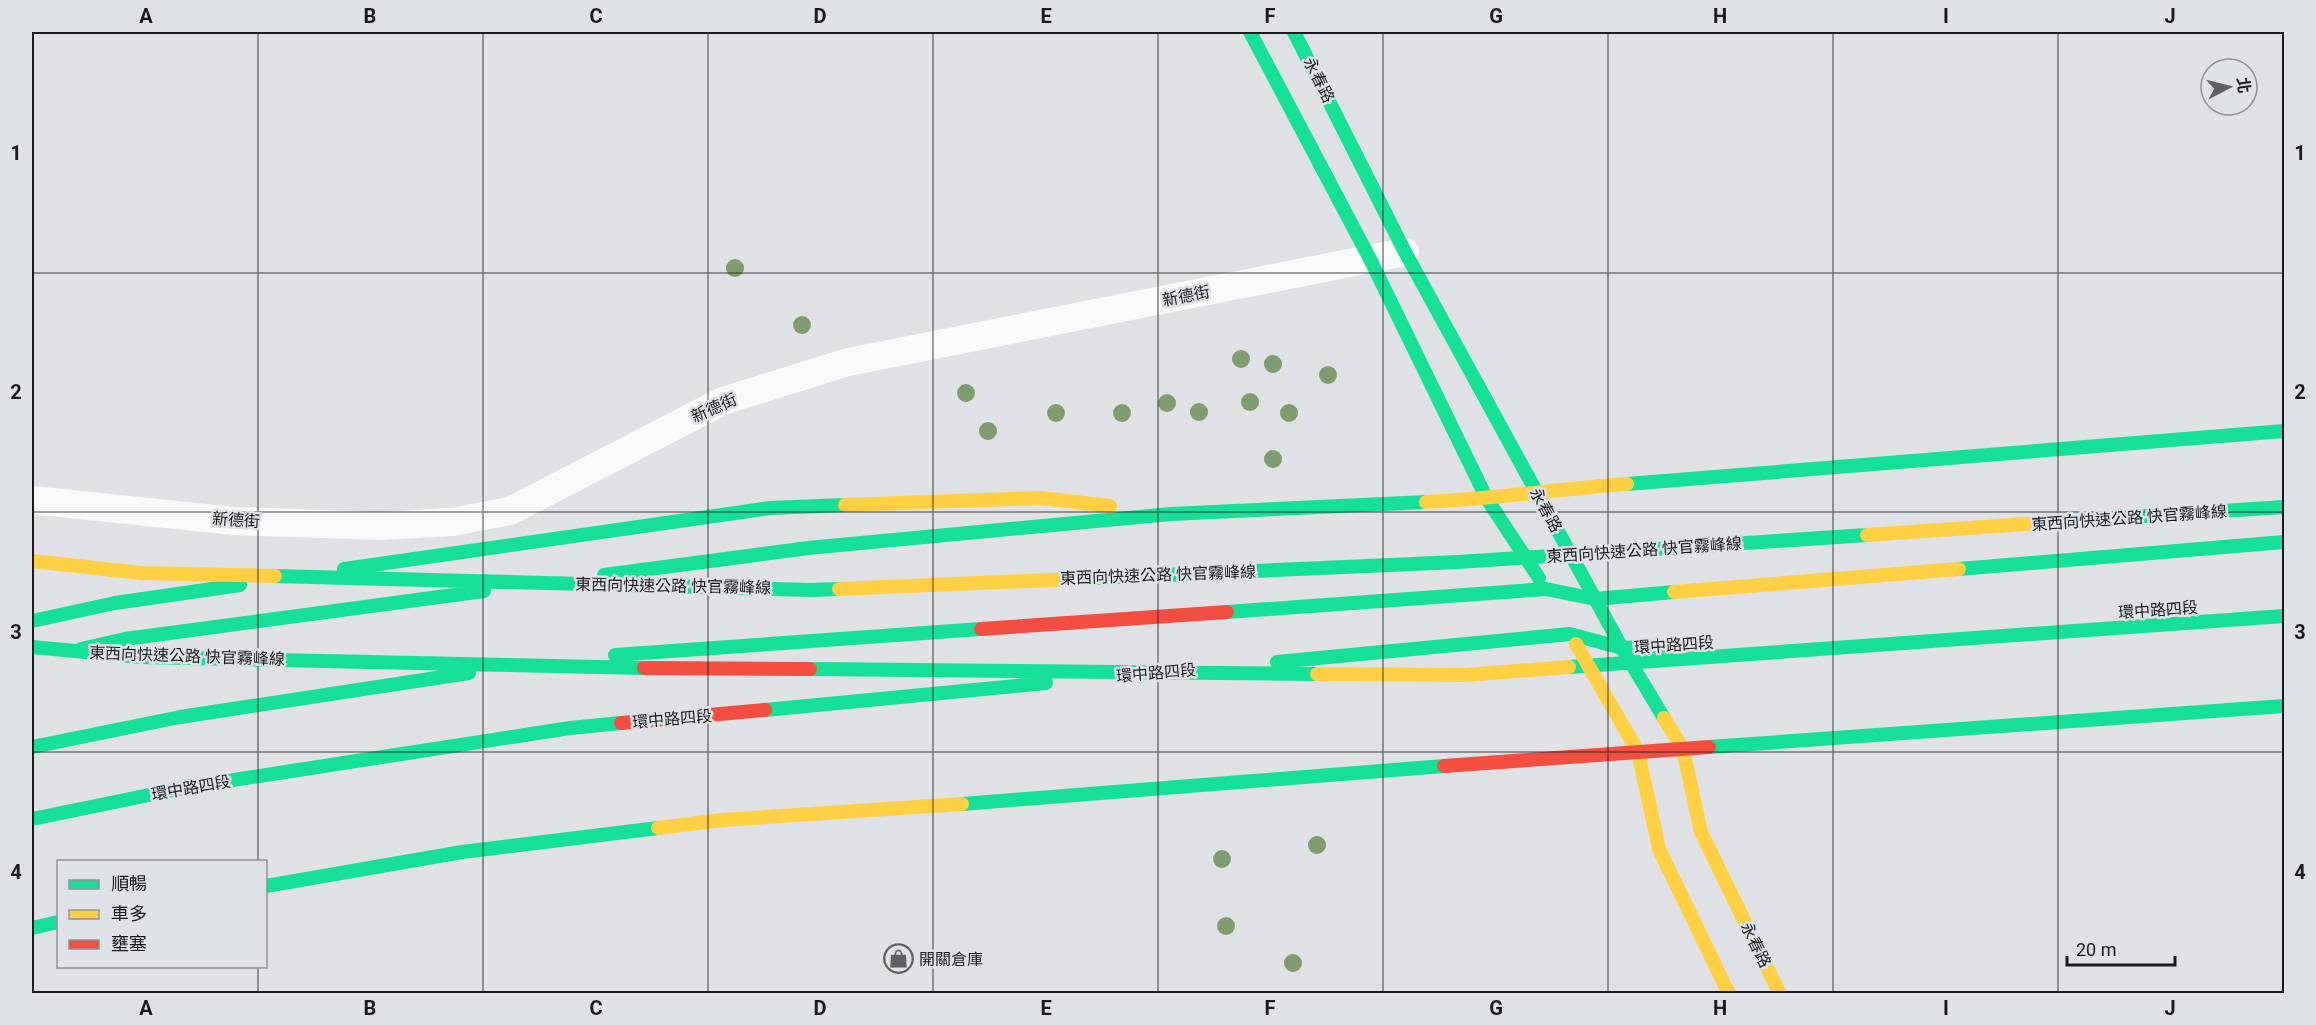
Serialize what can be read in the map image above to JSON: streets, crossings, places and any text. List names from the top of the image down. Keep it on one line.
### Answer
{"streets":{"main road":["永春路","東西向快速公路 快官霧峰線","環中路四段"],"street":["新德街"]},"crossings":[["永春路","新德街"],["永春路","環中路四段"]],"places":{"shop":["開關倉庫"]},"legend":["順暢","車多","壅塞"],"scale_bar":"20 m","north":"right","grid":{"columns":["A","B","C","D","E","F","G","H","I","J"],"rows":["1","2","3","4"]}}
